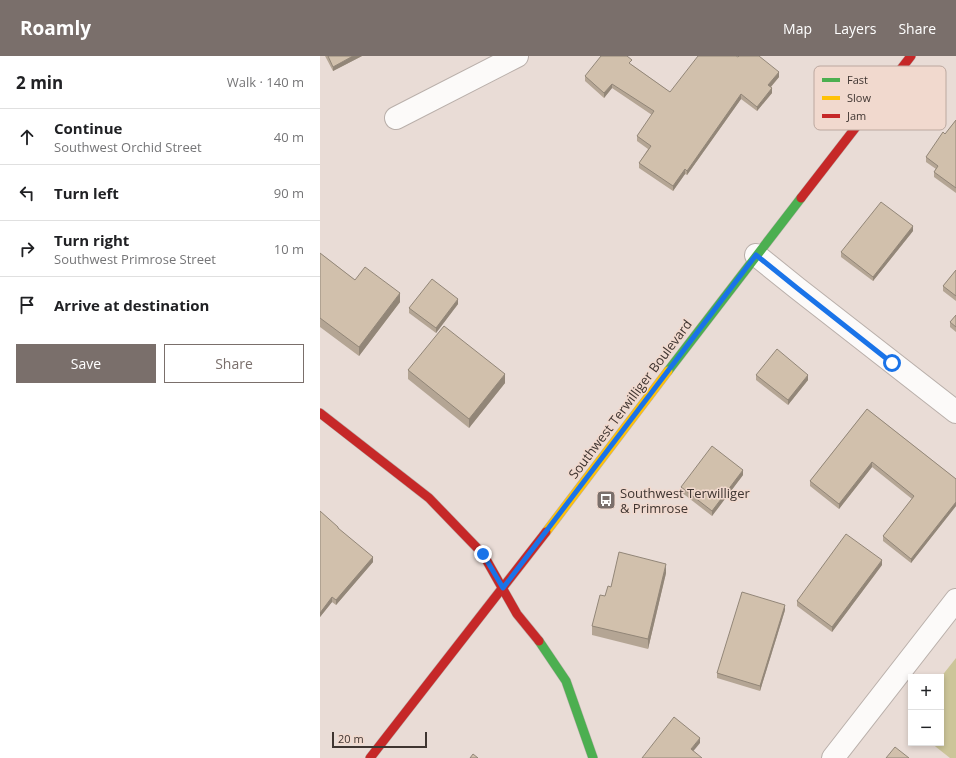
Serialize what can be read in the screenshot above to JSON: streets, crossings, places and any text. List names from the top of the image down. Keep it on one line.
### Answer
{"streets":{"main road":["Southwest Terwilliger Boulevard"]},"places":{"bus stop":["Southwest Terwilliger & Primrose"]},"legend":["Fast","Slow","Jam"],"scale_bar":"20 m","page":{"header":"Roamly","nav":["Map","Layers","Share"],"heading":["2 min","Walk · 140 m"],"list":[["Continue","Southwest Orchid Street","40 m"],["Turn left","90 m"],["Turn right","Southwest Primrose Street","10 m"],"Arrive at destination"],"buttons":["Save","Share"],"map_buttons":["+","−"],"scale":"20 m"}}
